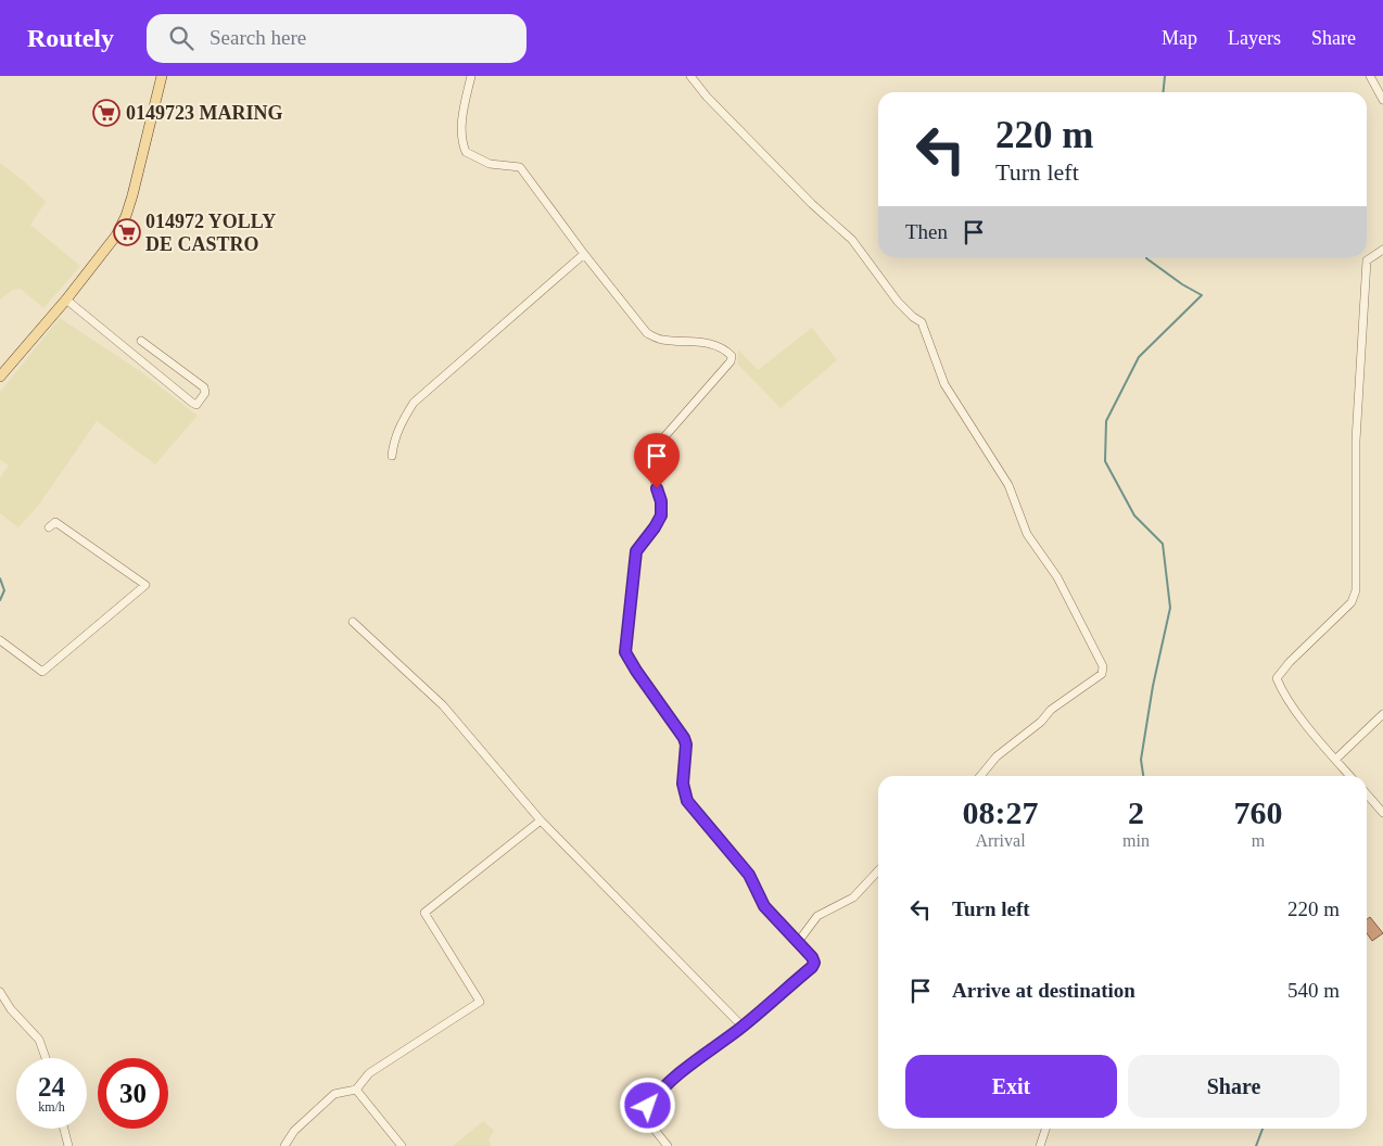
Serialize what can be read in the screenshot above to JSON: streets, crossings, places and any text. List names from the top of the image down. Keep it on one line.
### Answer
{"places":{"supermarket":["0149723 MARING","014972 YOLLY DE CASTRO"]},"page":{"header":"Routely","search":"Search here","nav":["Map","Layers","Share"],"turn":["220 m","Turn left"],"then":"Then","eta":["08:27","Arrival","2","min","760","m"],"list":[{"name":"Turn left","value":"220 m"},{"name":"Arrive at destination","value":"540 m"}],"buttons":["Exit","Share"],"speed":"24 km/h","limit":"30"}}
